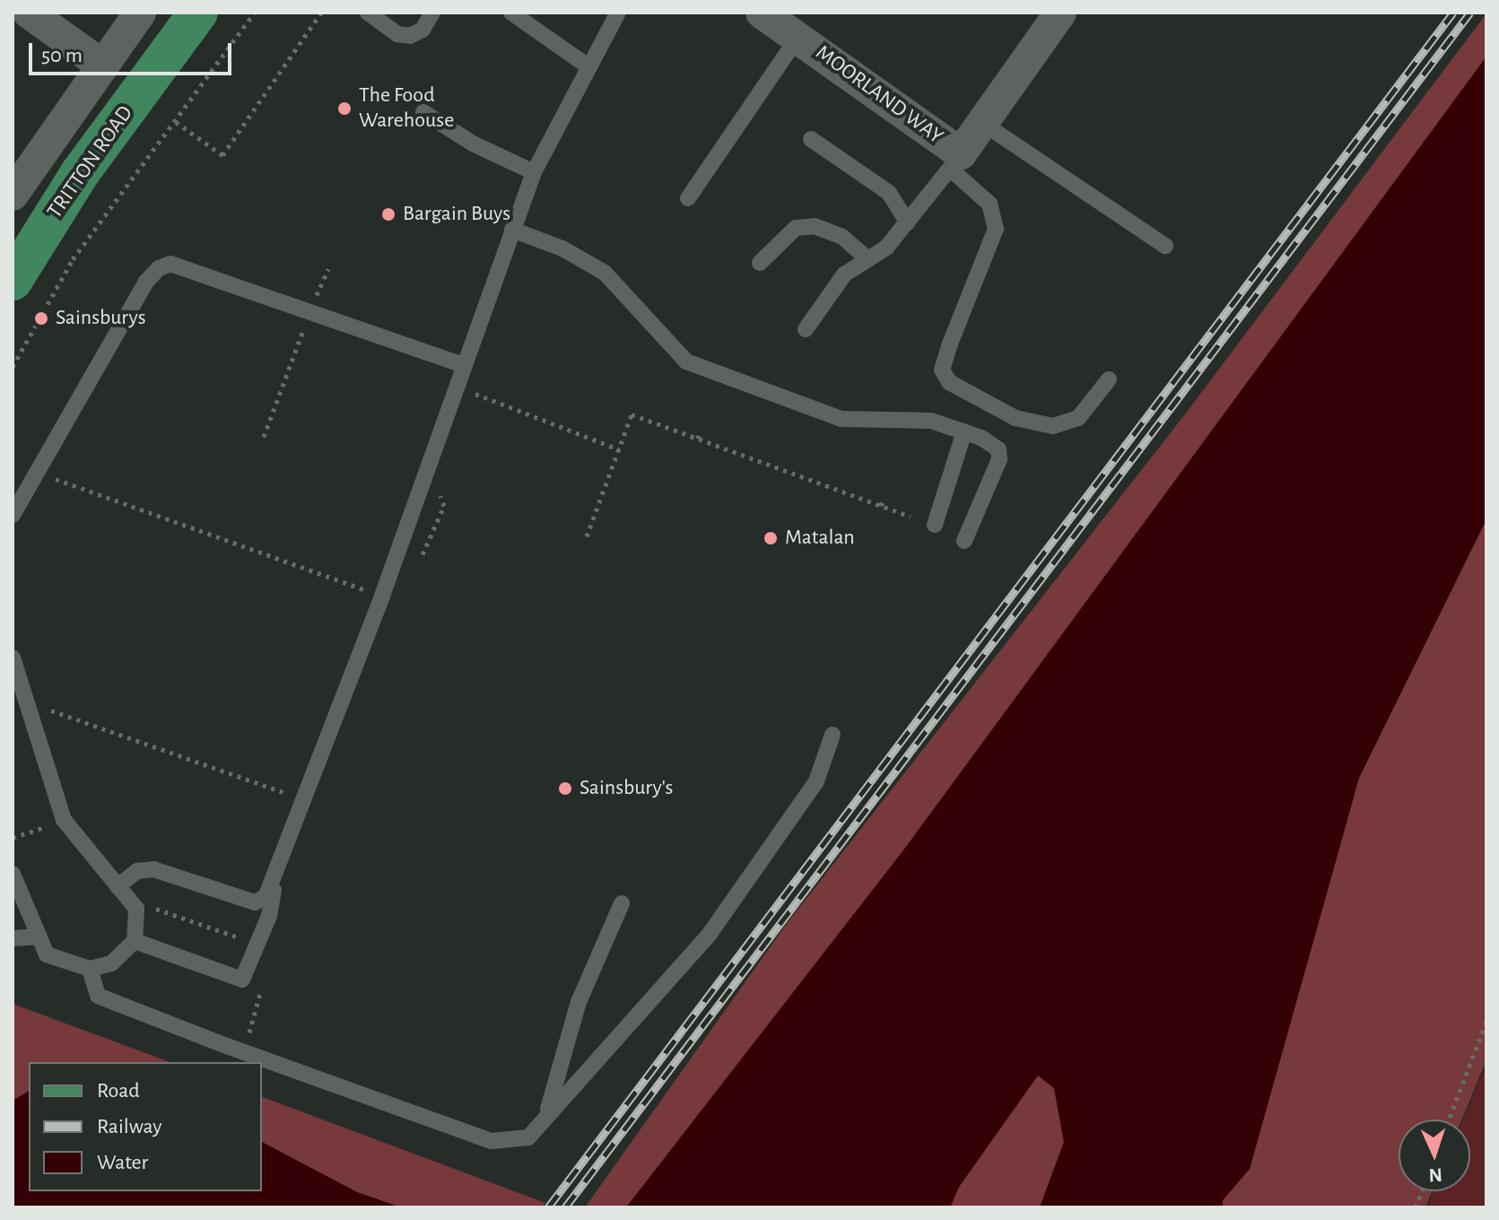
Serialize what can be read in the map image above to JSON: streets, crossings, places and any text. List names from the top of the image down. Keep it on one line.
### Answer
{"streets":{"main road":["TRITTON ROAD"],"street":["MOORLAND WAY"]},"places":["The Food Warehouse","Bargain Buys","Sainsburys","Matalan","Sainsbury's"],"legend":["Road","Railway","Water"],"scale_bar":"50 m","north":"bottom"}
